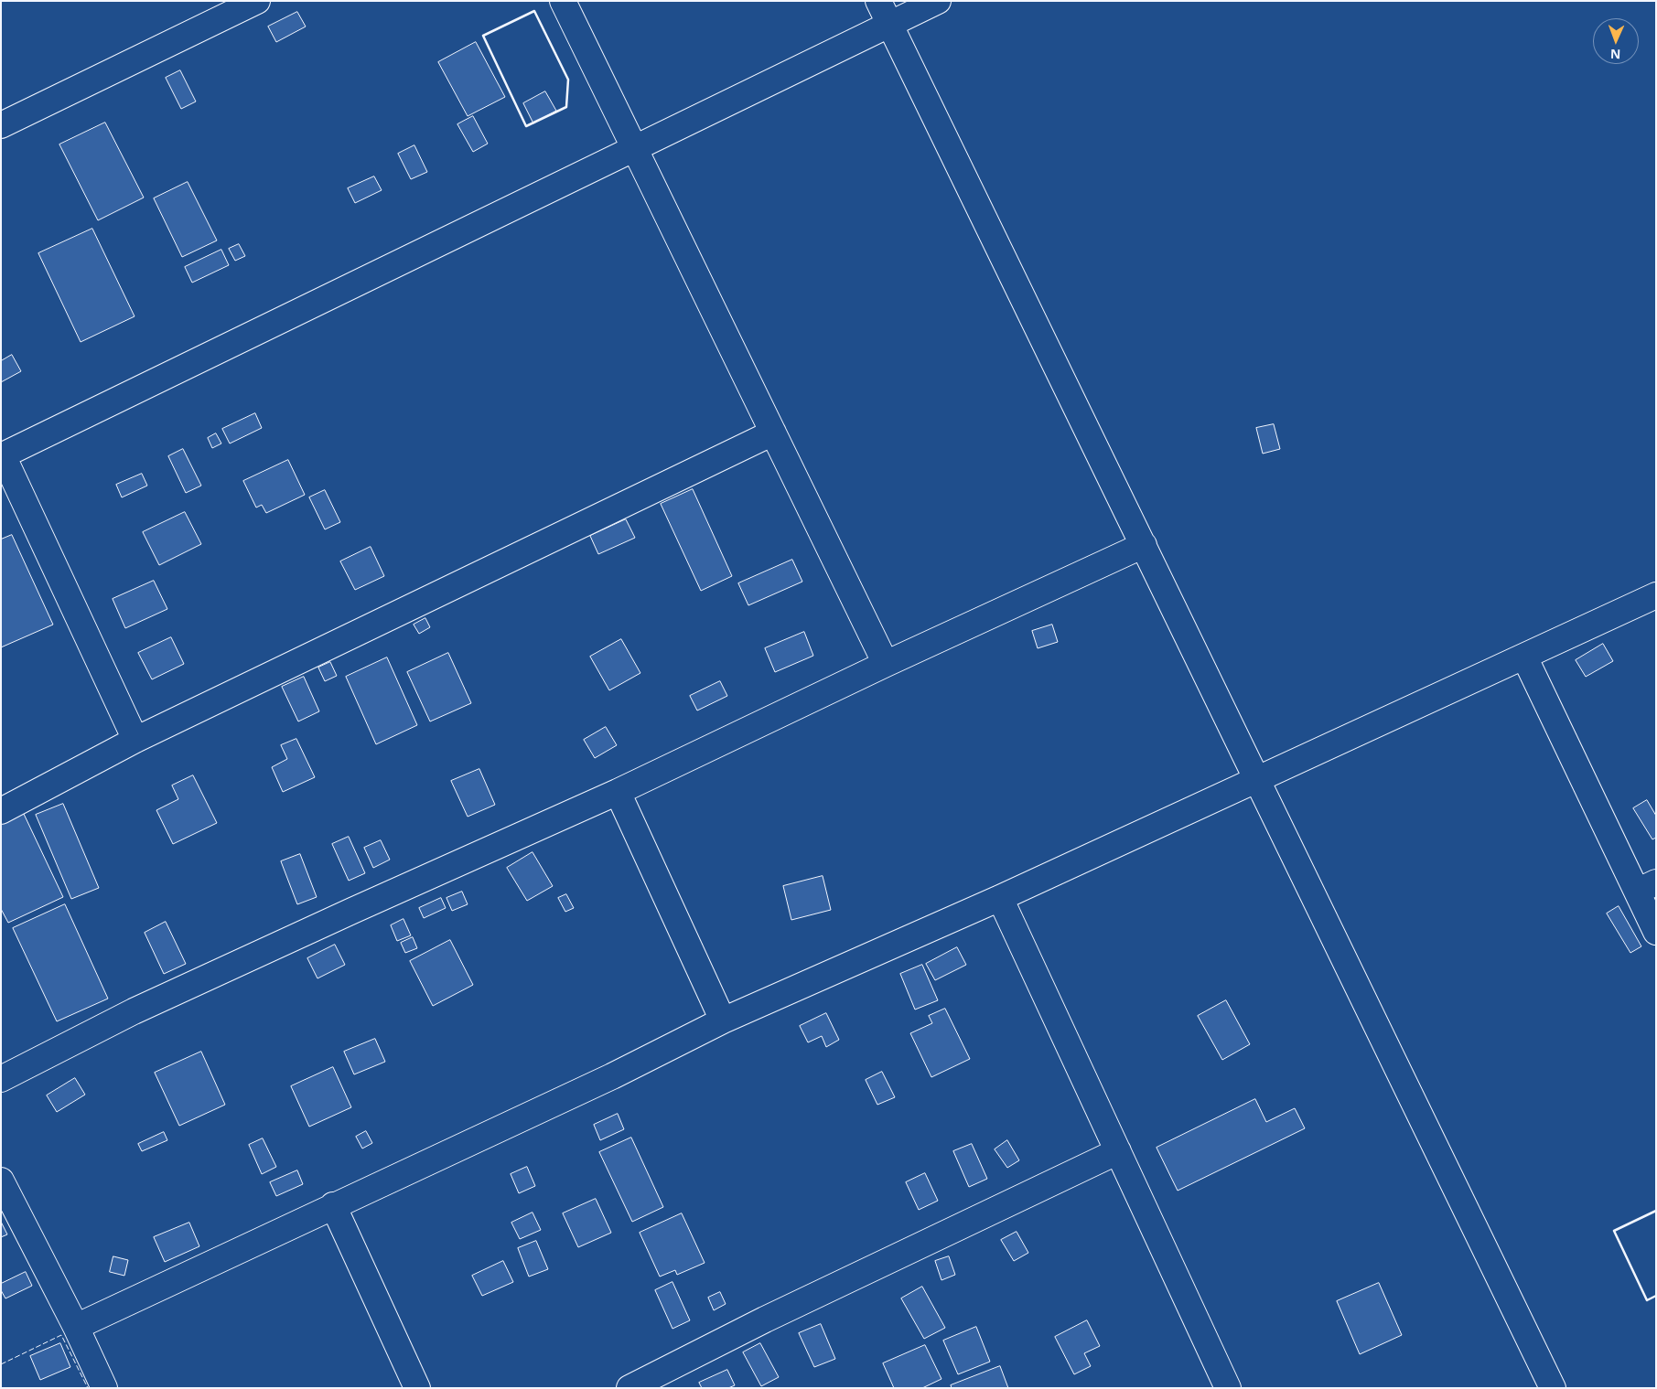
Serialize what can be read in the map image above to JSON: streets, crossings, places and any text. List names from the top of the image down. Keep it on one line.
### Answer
{"north":"bottom"}
